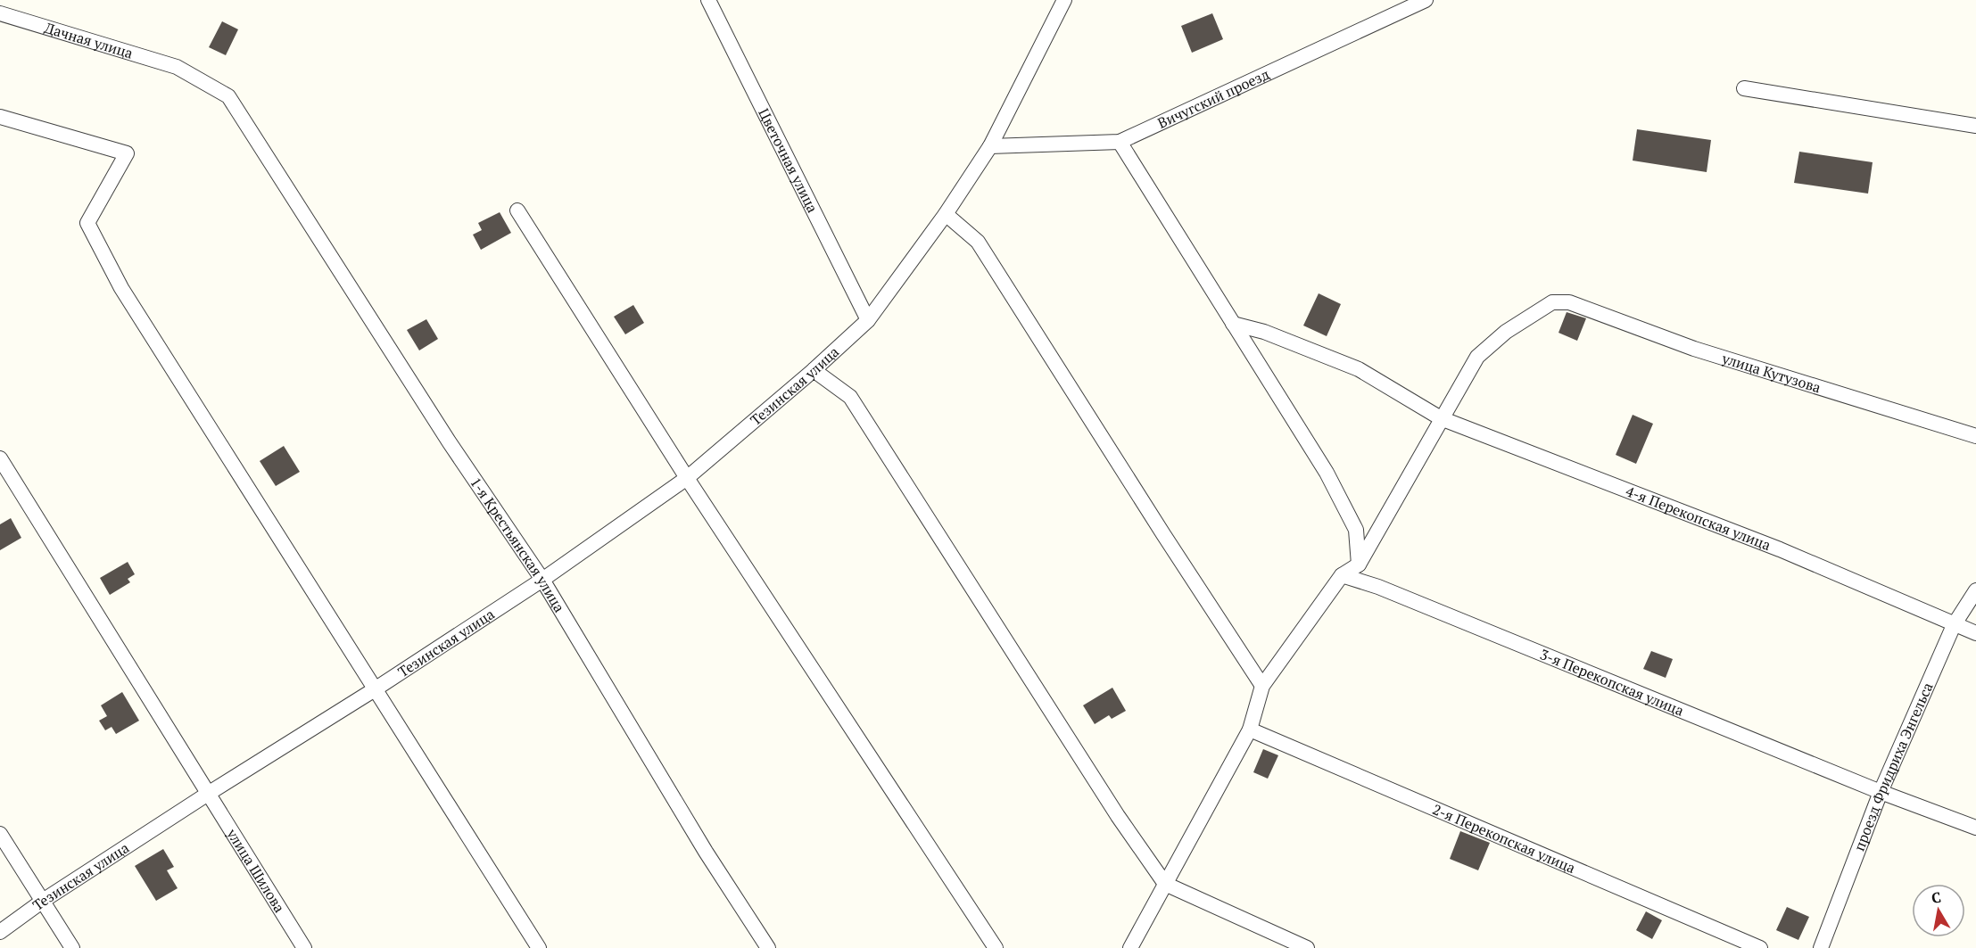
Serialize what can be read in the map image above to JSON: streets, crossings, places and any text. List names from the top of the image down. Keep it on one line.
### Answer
{"streets":{"street":["Дачная улица","Вичугский проезд","Цветочная улица","улица Кутузова","Тезинская улица","4-я Перекопская улица","1-я Крестьянская улица","3-я Перекопская улица","проезд Фридриха Энгельса","2-я Перекопская улица","улица Шилова"]},"crossings":[["Дачная улица","1-я Крестьянская улица"],["Вичугский проезд","Тезинская улица"],["Цветочная улица","Тезинская улица"],["улица Кутузова","4-я Перекопская улица"],["Тезинская улица","1-я Крестьянская улица"],["Тезинская улица","улица Шилова"],["4-я Перекопская улица","проезд Фридриха Энгельса"],["3-я Перекопская улица","проезд Фридриха Энгельса"]],"north":"top"}
